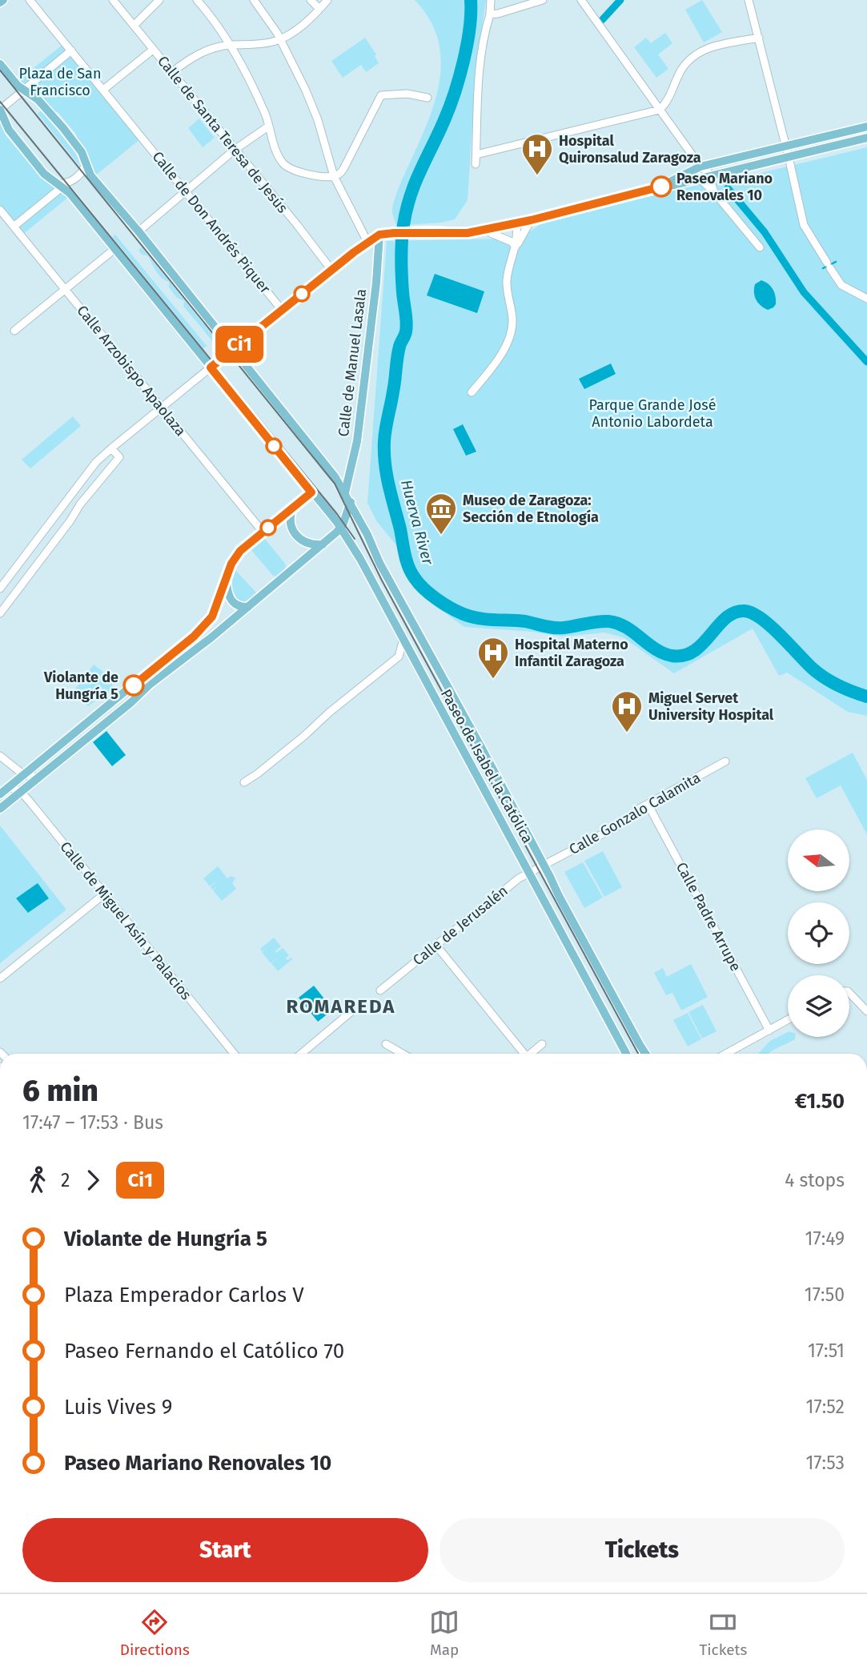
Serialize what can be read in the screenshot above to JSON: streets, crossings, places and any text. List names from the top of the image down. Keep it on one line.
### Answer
{"streets":{"main road":["Calle de Manuel Lasala","Paseo de Isabel la Católica"],"street":["Calle de Santa Teresa de Jesús","Calle de Don Andrés Piquer","Calle Arzobispo Apaolaza","Calle Gonzalo Calamita","Calle Padre Arrupe","Calle de Miguel Asín y Palacios","Calle de Jerusalén"]},"crossings":[["Calle de Manuel Lasala","Paseo de Isabel la Católica"],["Paseo de Isabel la Católica","Calle Gonzalo Calamita"],["Paseo de Isabel la Católica","Calle de Jerusalén"],["Calle Gonzalo Calamita","Calle Padre Arrupe"],["Calle Gonzalo Calamita","Calle de Jerusalén"]],"districts":["ROMAREDA"],"water":["Huerva River"],"parks":["Plaza de San Francisco","Parque Grande José Antonio Labordeta"],"places":{"hospital":["Hospital Quironsalud Zaragoza","Hospital Materno Infantil Zaragoza","Miguel Servet University Hospital"],"other":["Paseo Mariano Renovales 10","Violante de Hungría 5"],"museum":["Museo de Zaragoza: Sección de Etnología"]},"lines":["bus line Ci1"],"north":"left","page":{"on_map":"Ci1","heading":["6 min","17:47 – 17:53 · Bus","€1.50"],"legs":["2","Ci1","4 stops"],"list":[{"name":"Violante de Hungría 5","value":"17:49"},{"name":"Plaza Emperador Carlos V","value":"17:50"},{"name":"Paseo Fernando el Católico 70","value":"17:51"},{"name":"Luis Vives 9","value":"17:52"},{"name":"Paseo Mariano Renovales 10","value":"17:53"}],"buttons":["Start","Tickets"],"tabs":["Directions","Map","Tickets"]}}
